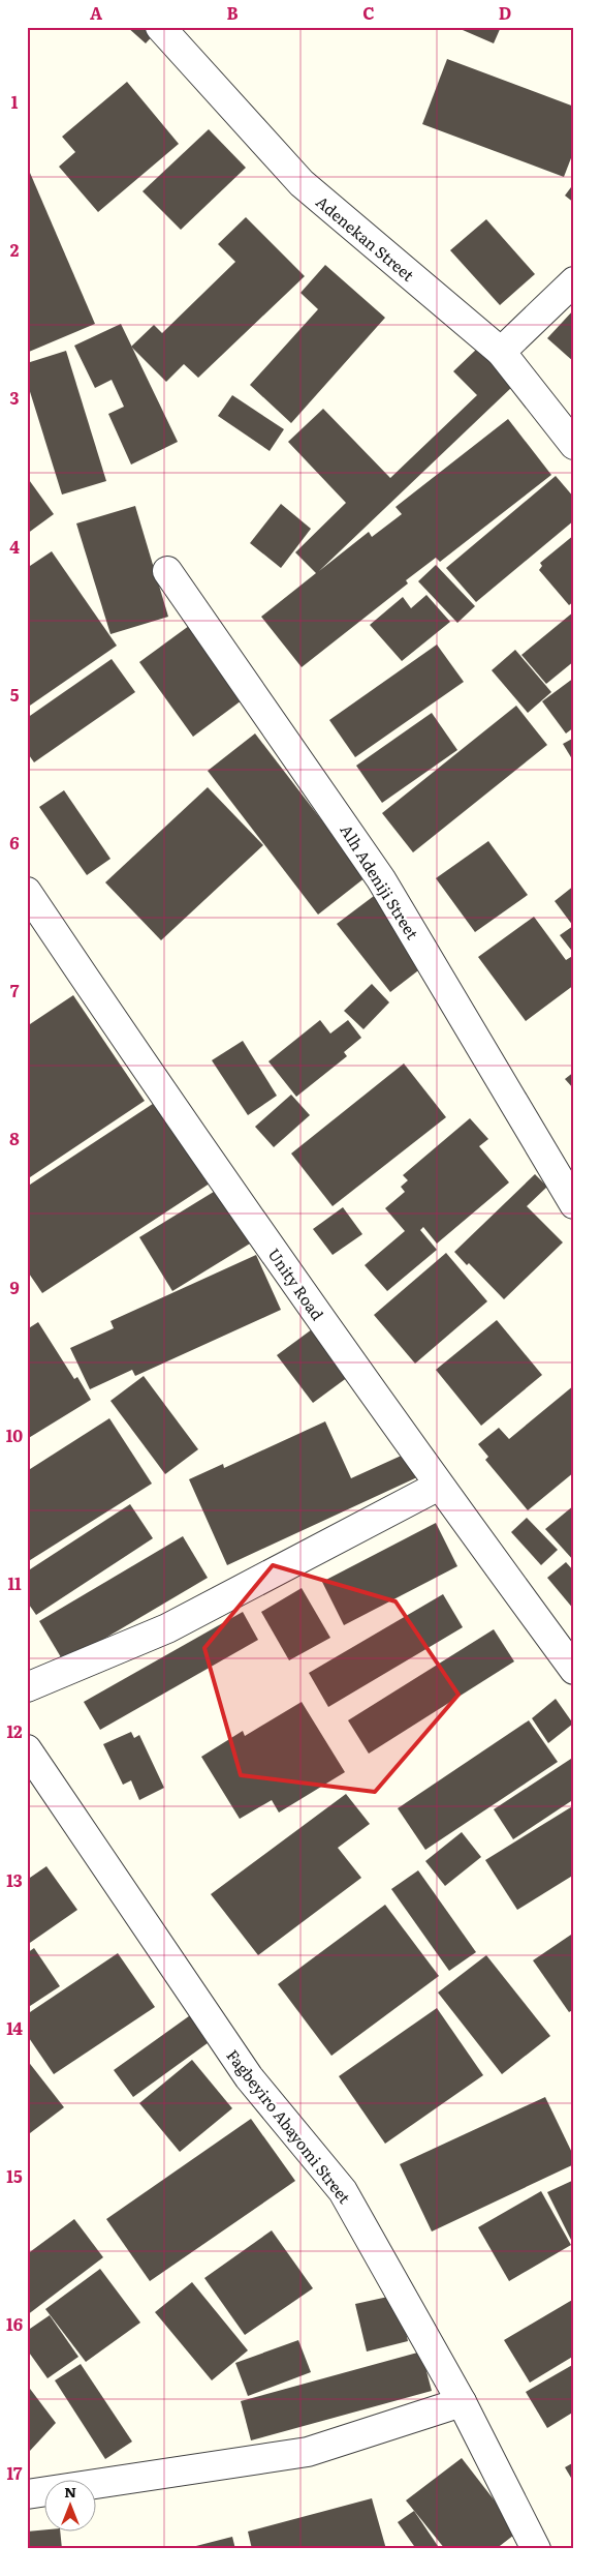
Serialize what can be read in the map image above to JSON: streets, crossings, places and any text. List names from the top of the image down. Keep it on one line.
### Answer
{"streets":{"street":["Adenekan Street","Alh Adeniji Street","Unity Road","Fagbeyiro Abayomi Street"]},"north":"top","grid":{"columns":["A","B","C","D"],"rows":["1","2","3","4","5","6","7","8","9","10","11","12","13","14","15","16","17"]}}
